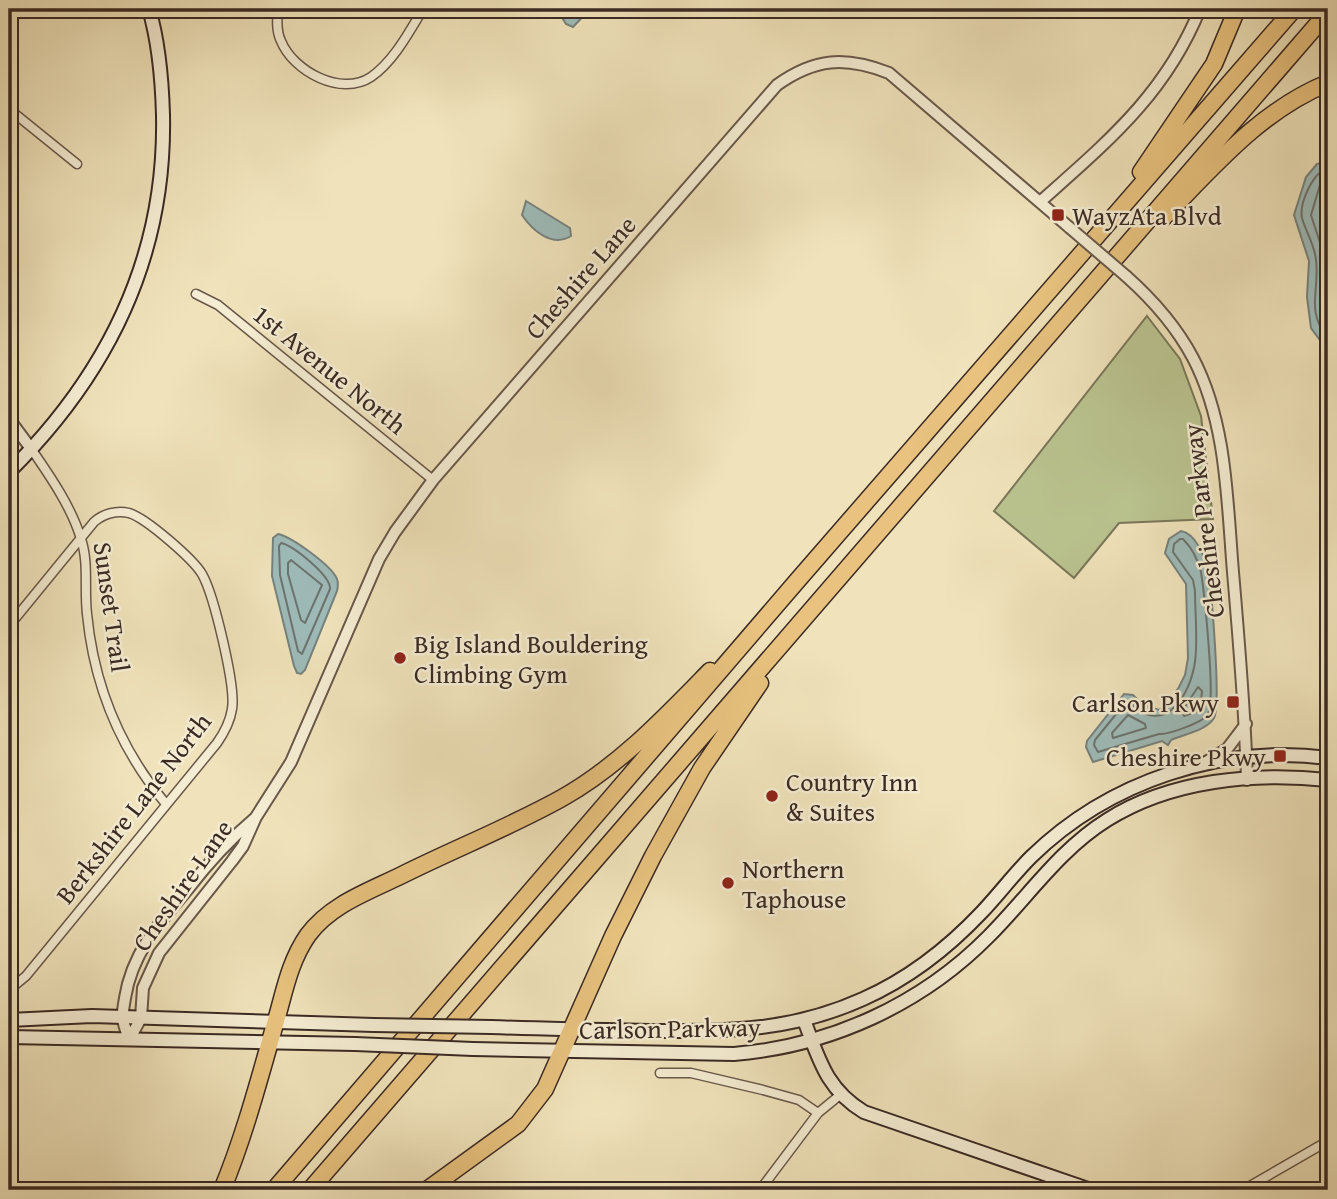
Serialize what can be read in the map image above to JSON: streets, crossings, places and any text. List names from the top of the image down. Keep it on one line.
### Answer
{"streets":{"main road":["Carlson Parkway"],"street":["Cheshire Lane","1st Avenue North","Cheshire Parkway","Sunset Trail","Berkshire Lane North"]},"crossings":[["Cheshire Lane","1st Avenue North"],["Cheshire Lane","Cheshire Parkway"],["Cheshire Lane","Carlson Parkway"],["Cheshire Parkway","Carlson Parkway"],["Sunset Trail","Berkshire Lane North"]],"places":{"transit":["WayzAta Blvd","Carlson Pkwy","Cheshire Pkwy"],"other":["Big Island Bouldering Climbing Gym","Country Inn & Suites","Northern Taphouse"]}}
